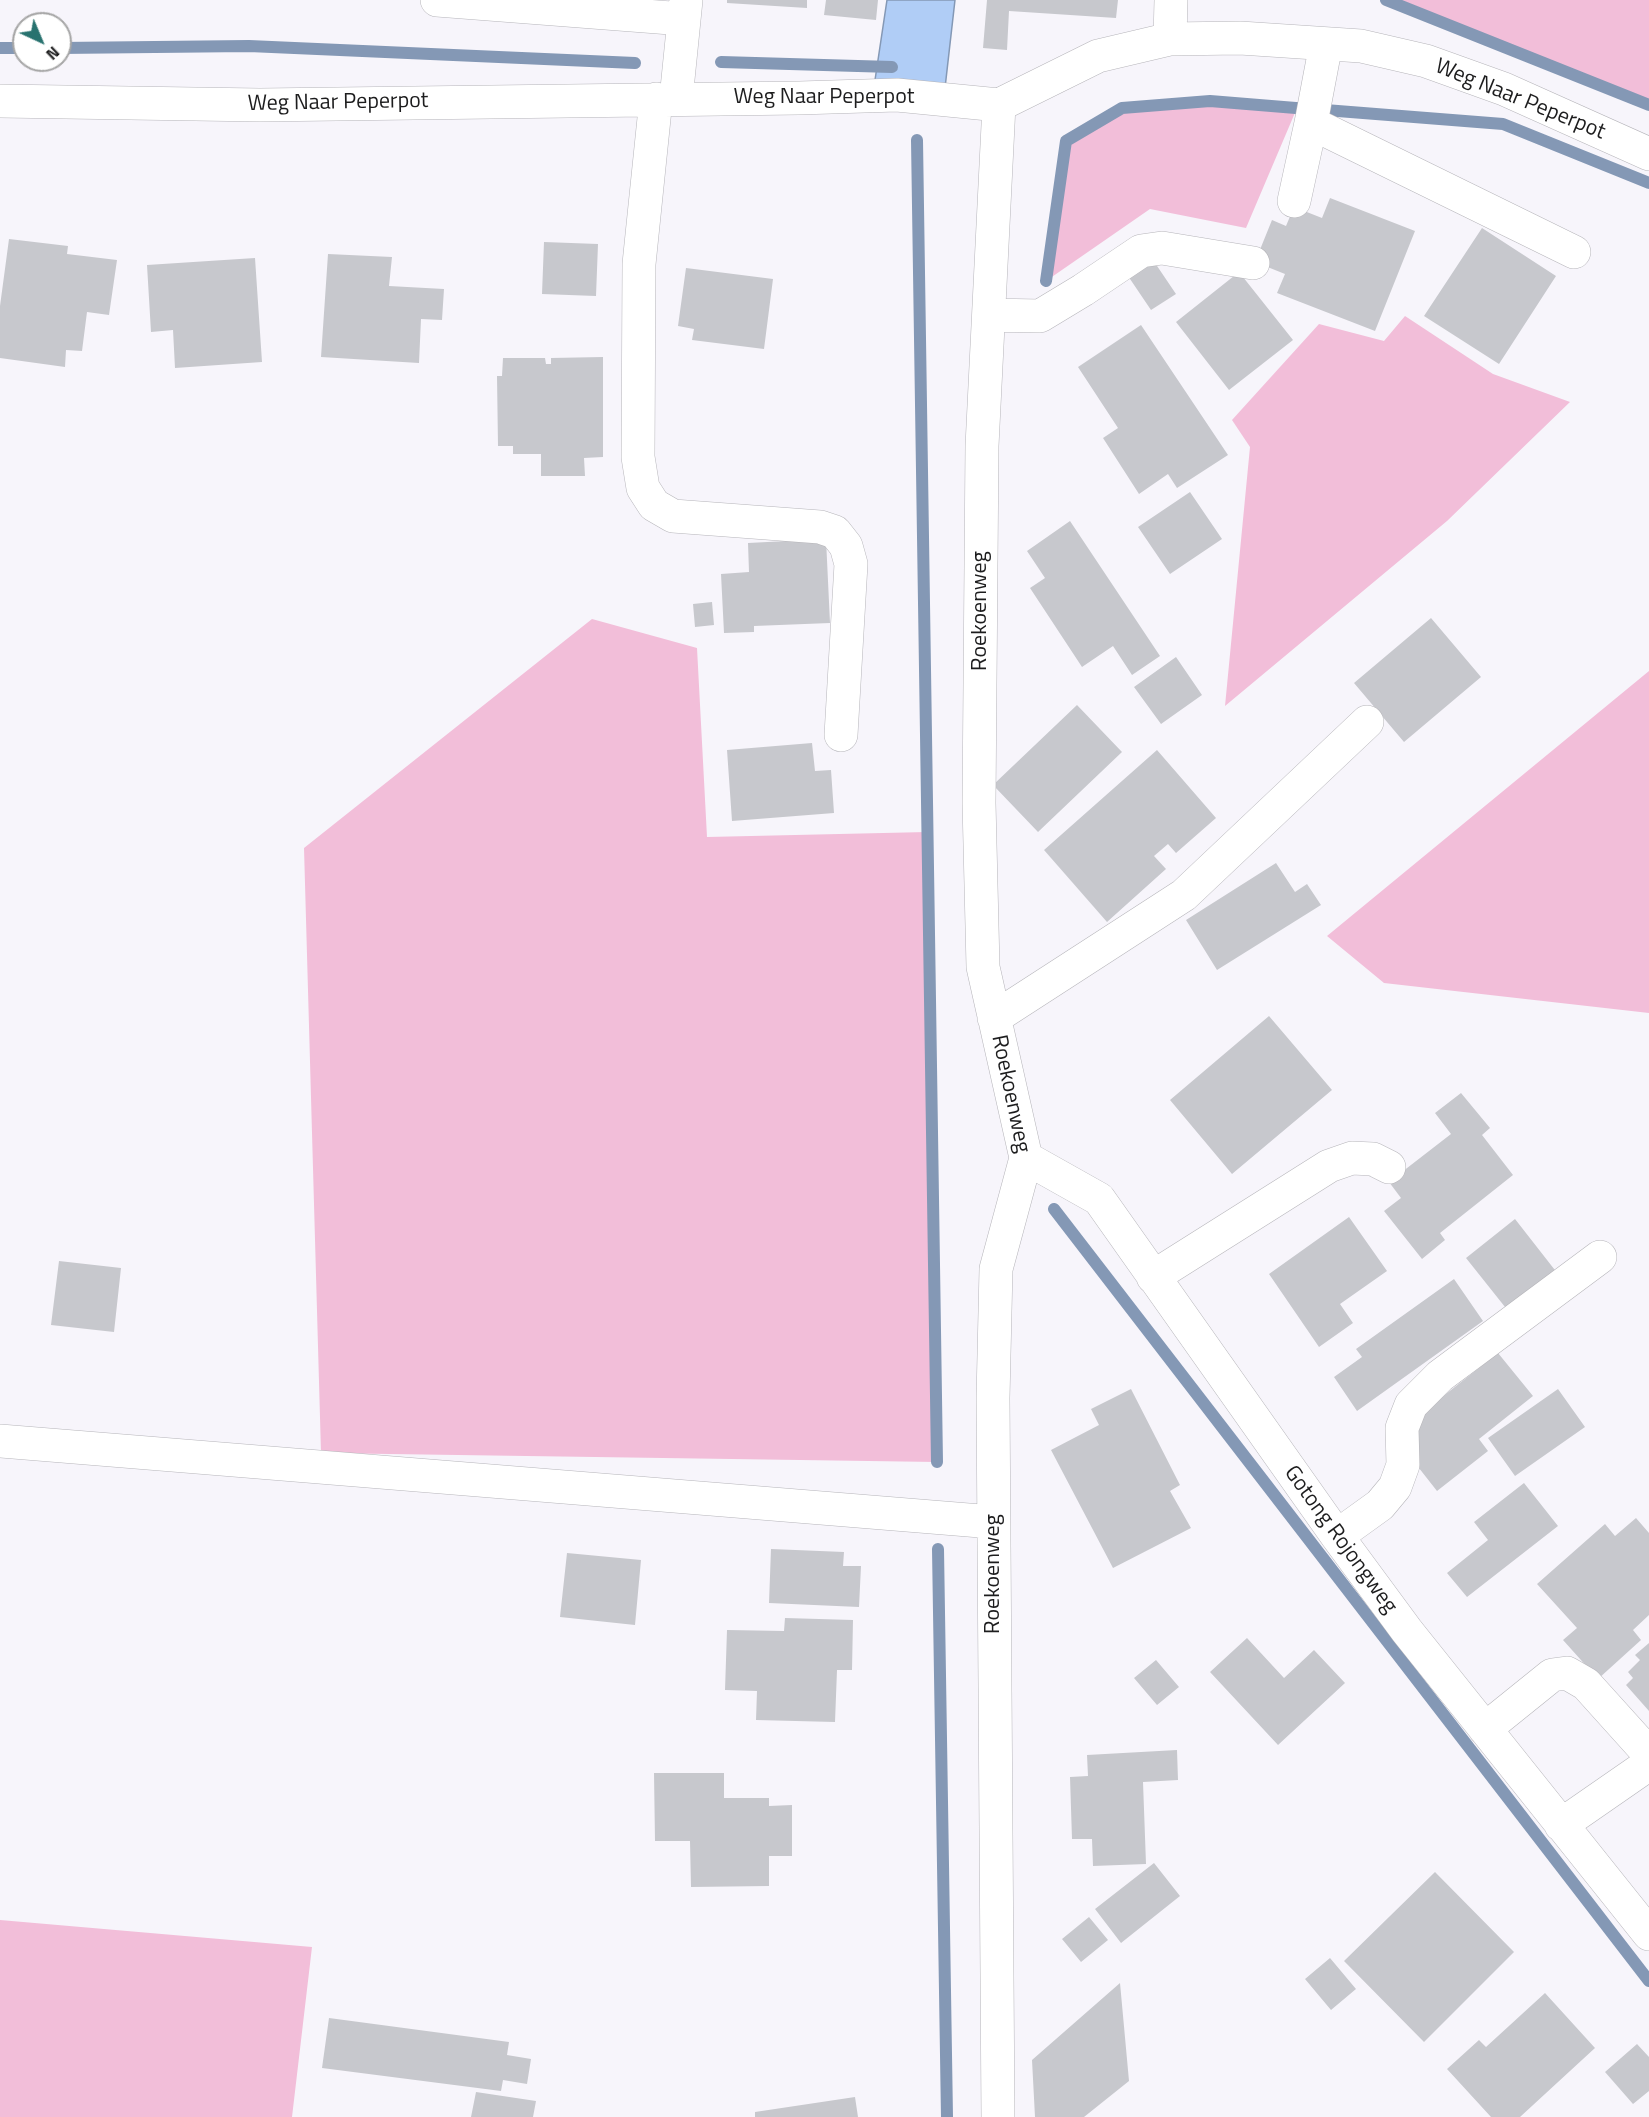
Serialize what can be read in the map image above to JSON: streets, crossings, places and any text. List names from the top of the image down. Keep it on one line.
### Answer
{"streets":{"street":["Weg Naar Peperpot","Roekoenweg","Gotong Rojongweg"]},"crossings":[["Weg Naar Peperpot","Roekoenweg"],["Roekoenweg","Gotong Rojongweg"]],"north":"bottom right"}
